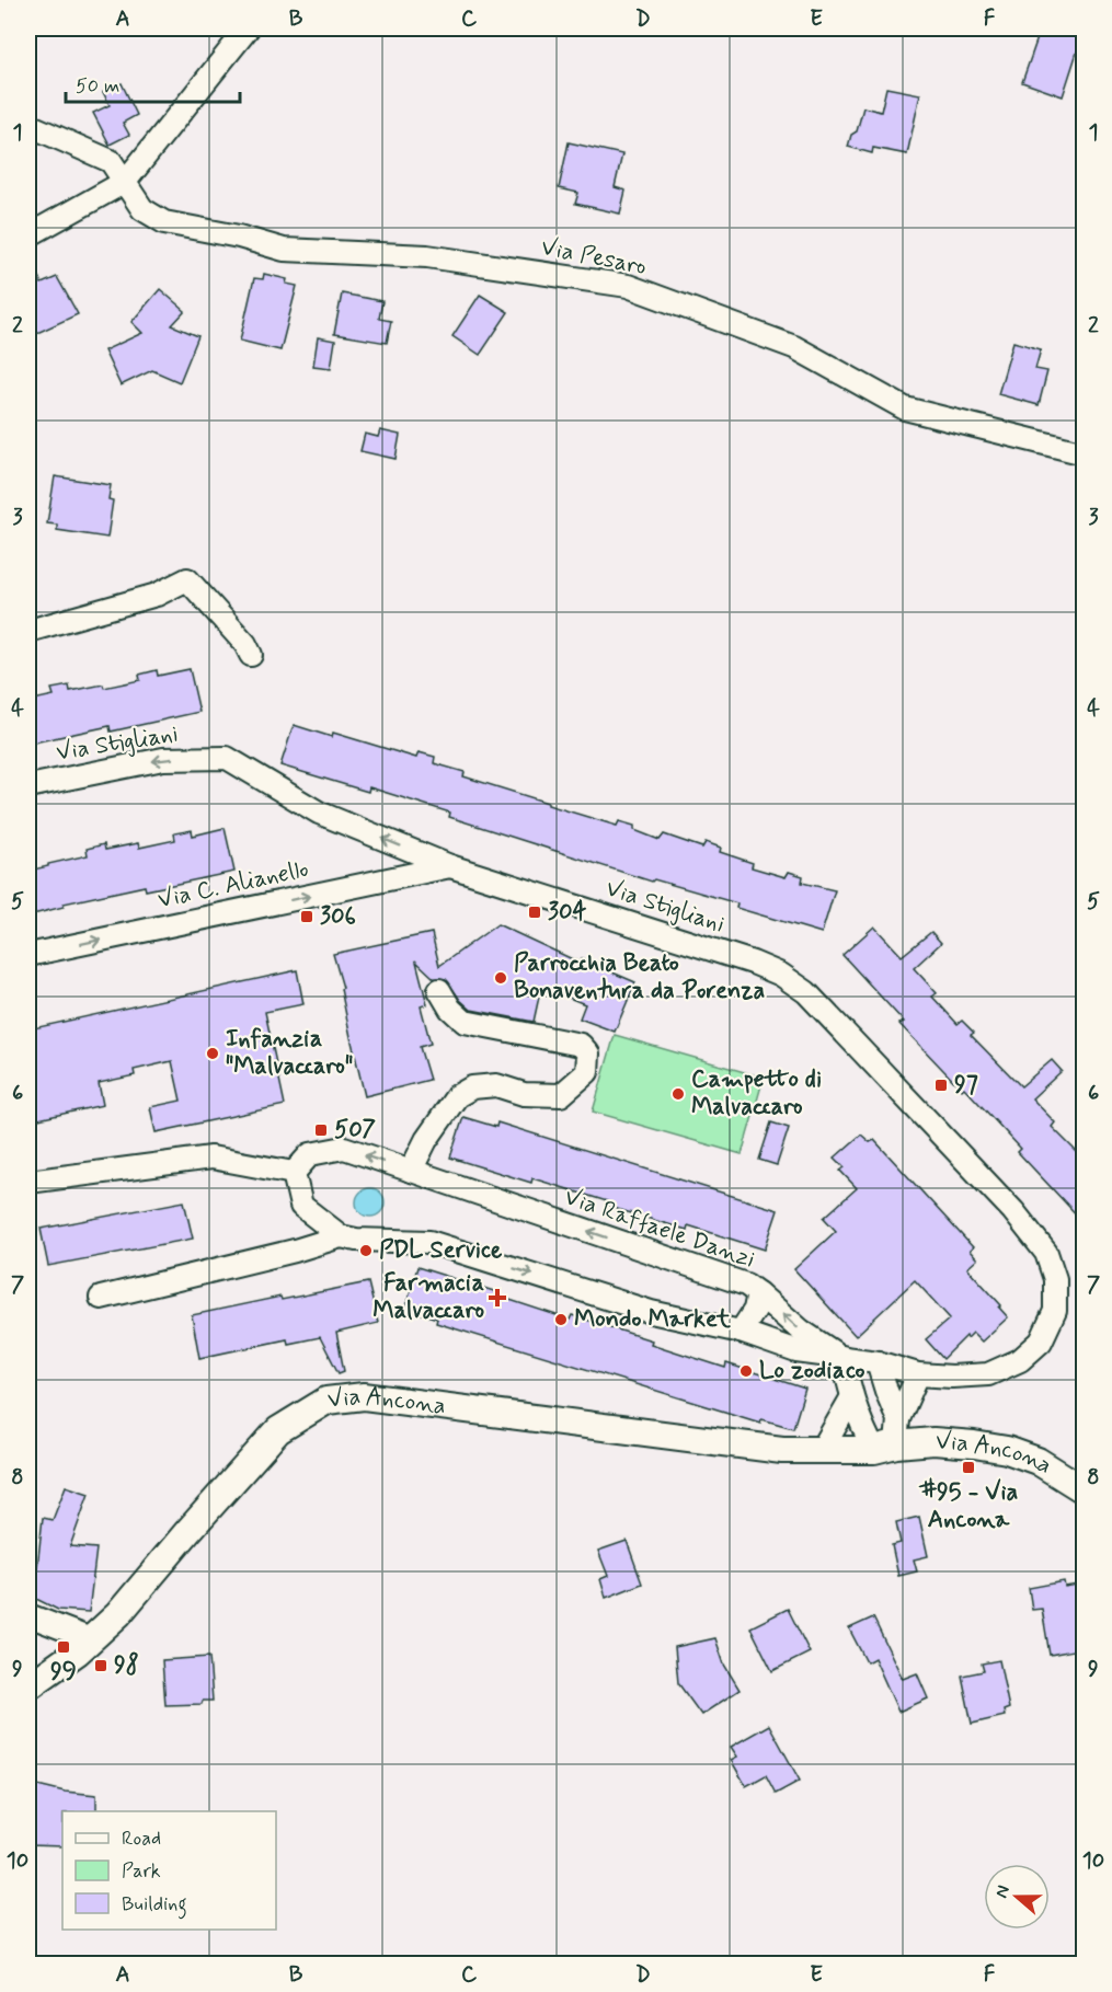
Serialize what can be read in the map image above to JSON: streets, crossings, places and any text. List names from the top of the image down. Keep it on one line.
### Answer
{"streets":{"street":["Via Pesaro","Via Stigliani","Via C. Alianello","Via Raffaele Danzi","Via Ancona"]},"crossings":[["Via Stigliani","Via C. Alianello"],["Via Stigliani","Via Raffaele Danzi"]],"one_way":["Via C. Alianello"],"places":{"transit":["304","306","97","507","#95 - Via Ancona","99","98"],"other":["Parrocchia Beato Bonaventura da Porenza","Infanzia \"Malvaccaro\"","Campetto di Malvaccaro","PDL Service","Mondo Market","Lo zodiaco"],"health":["Farmacia Malvaccaro"]},"legend":["Road","Park","Building"],"scale_bar":"50 m","north":"left","grid":{"columns":["A","B","C","D","E","F"],"rows":["1","2","3","4","5","6","7","8","9","10"]}}
